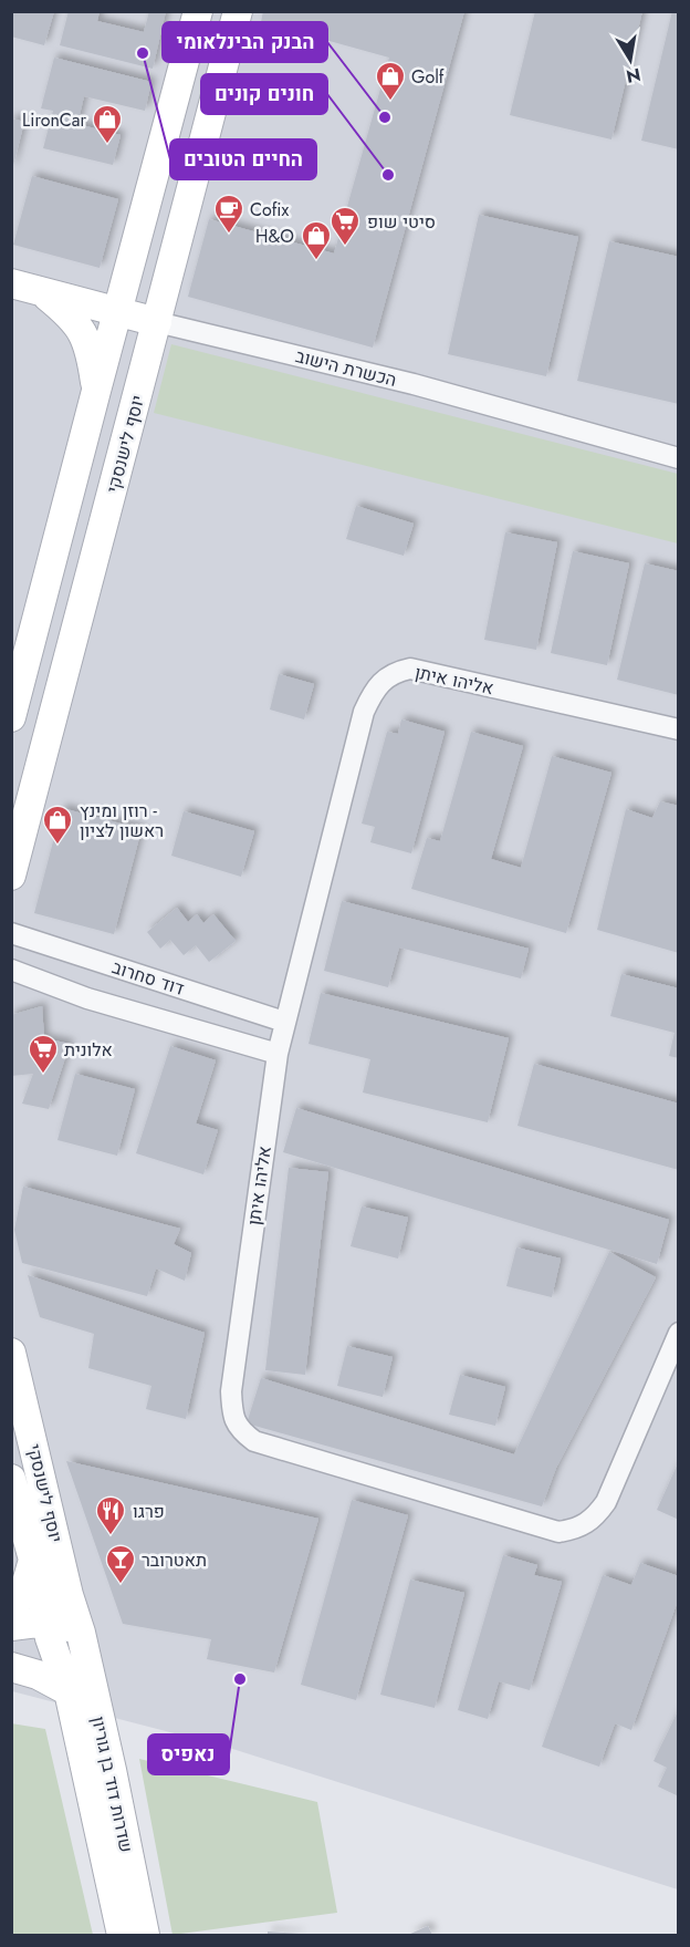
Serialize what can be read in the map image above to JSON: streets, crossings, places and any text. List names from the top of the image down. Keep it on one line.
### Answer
{"streets":{"main road":["הכשרת הישוב","יוסף לישנסקי","שדרות דוד בן גוריון"],"street":["אליהו איתן","דוד סחרוב"]},"crossings":[["הכשרת הישוב","יוסף לישנסקי"],["יוסף לישנסקי","שדרות דוד בן גוריון"],["אליהו איתן","דוד סחרוב"]],"places":{"other":["החיים הטובים","הבנק הבינלאומי","חונים קונים","נאפיס"],"shop":["Golf","LironCar","H&O","רוזן ומינץ - ראשון לציון"],"cafe":["Cofix"],"supermarket":["סיטי שופ","אלונית"],"restaurant":["פרגו"],"bar":["תאטרובר"]},"north":"bottom"}
